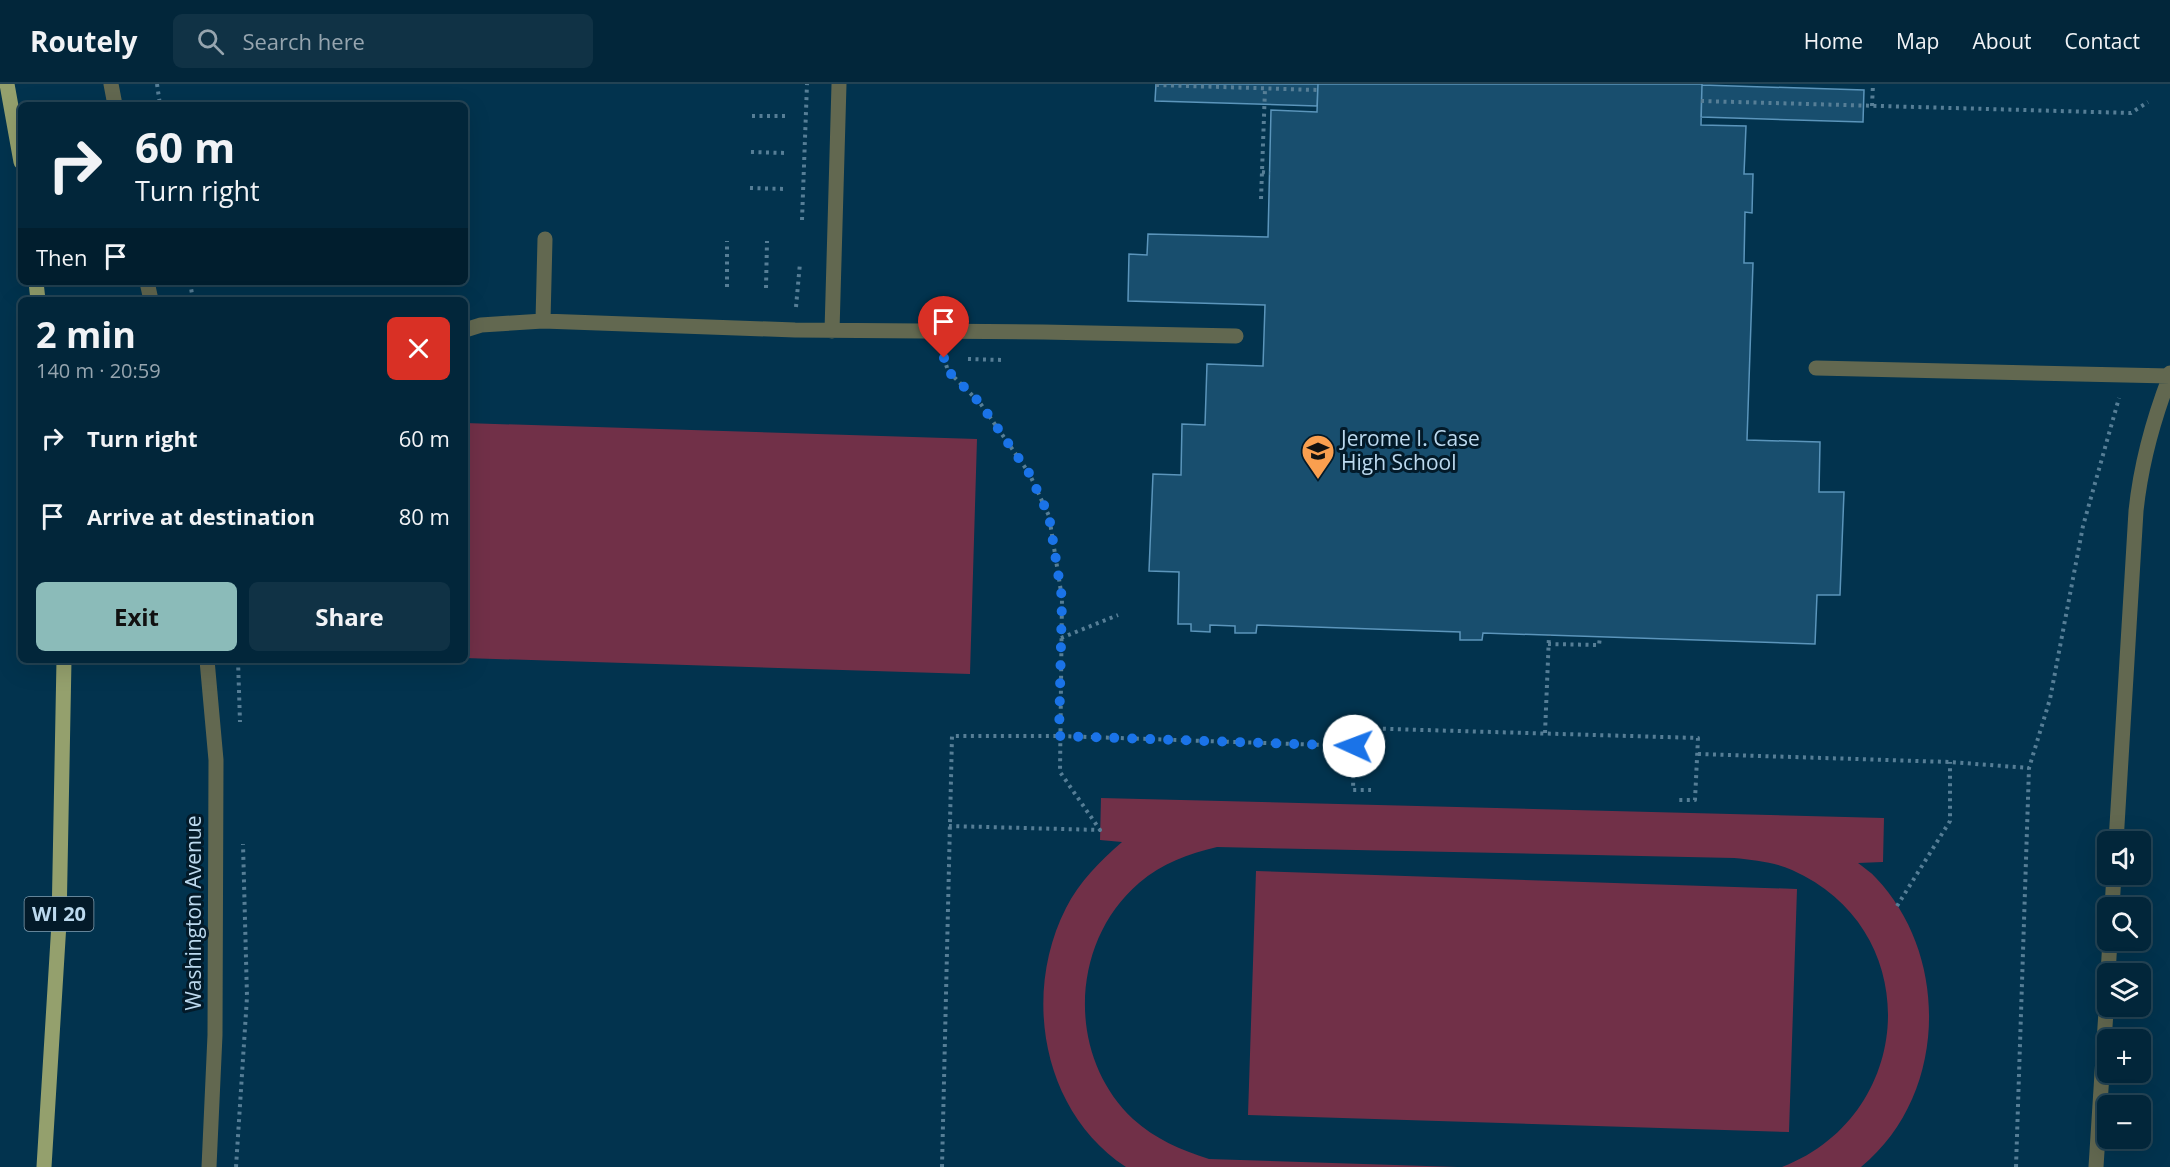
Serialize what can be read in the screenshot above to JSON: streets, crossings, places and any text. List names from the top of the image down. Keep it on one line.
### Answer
{"streets":{"main road":["WI 20"],"street":["Washington Avenue"]},"places":{"school or university":["Jerome I. Case High School"]},"page":{"header":"Routely","search":"Search here","nav":["Home","Map","About","Contact"],"turn":["60 m","Turn right"],"then":"Then","heading":["2 min","140 m · 20:59"],"list":[{"name":"Turn right","value":"60 m"},{"name":"Arrive at destination","value":"80 m"}],"buttons":["Exit","Share"],"map_buttons":["+","−"]}}
